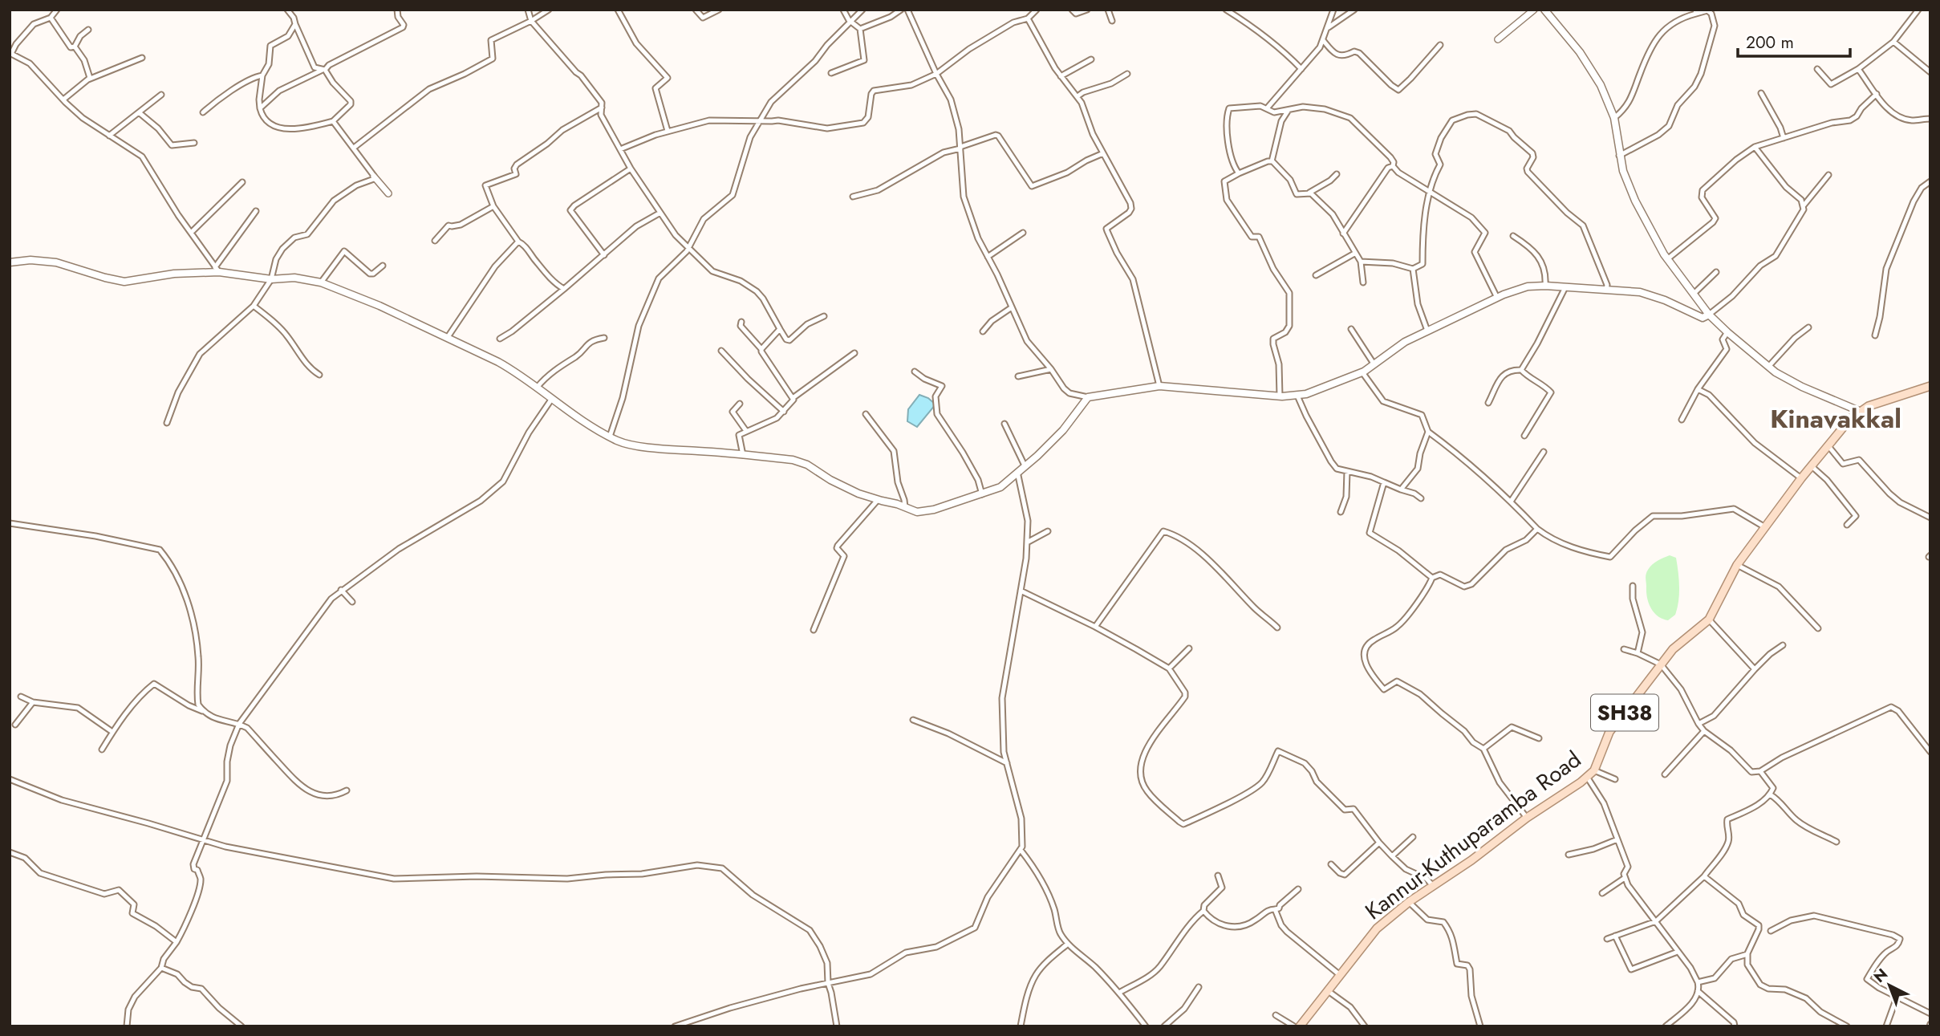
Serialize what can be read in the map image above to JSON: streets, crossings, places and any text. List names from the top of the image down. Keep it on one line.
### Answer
{"streets":{"main road":["SH38","Kannur-Kuthuparamba Road"]},"districts":["Kinavakkal"],"scale_bar":"200 m","north":"top left"}
